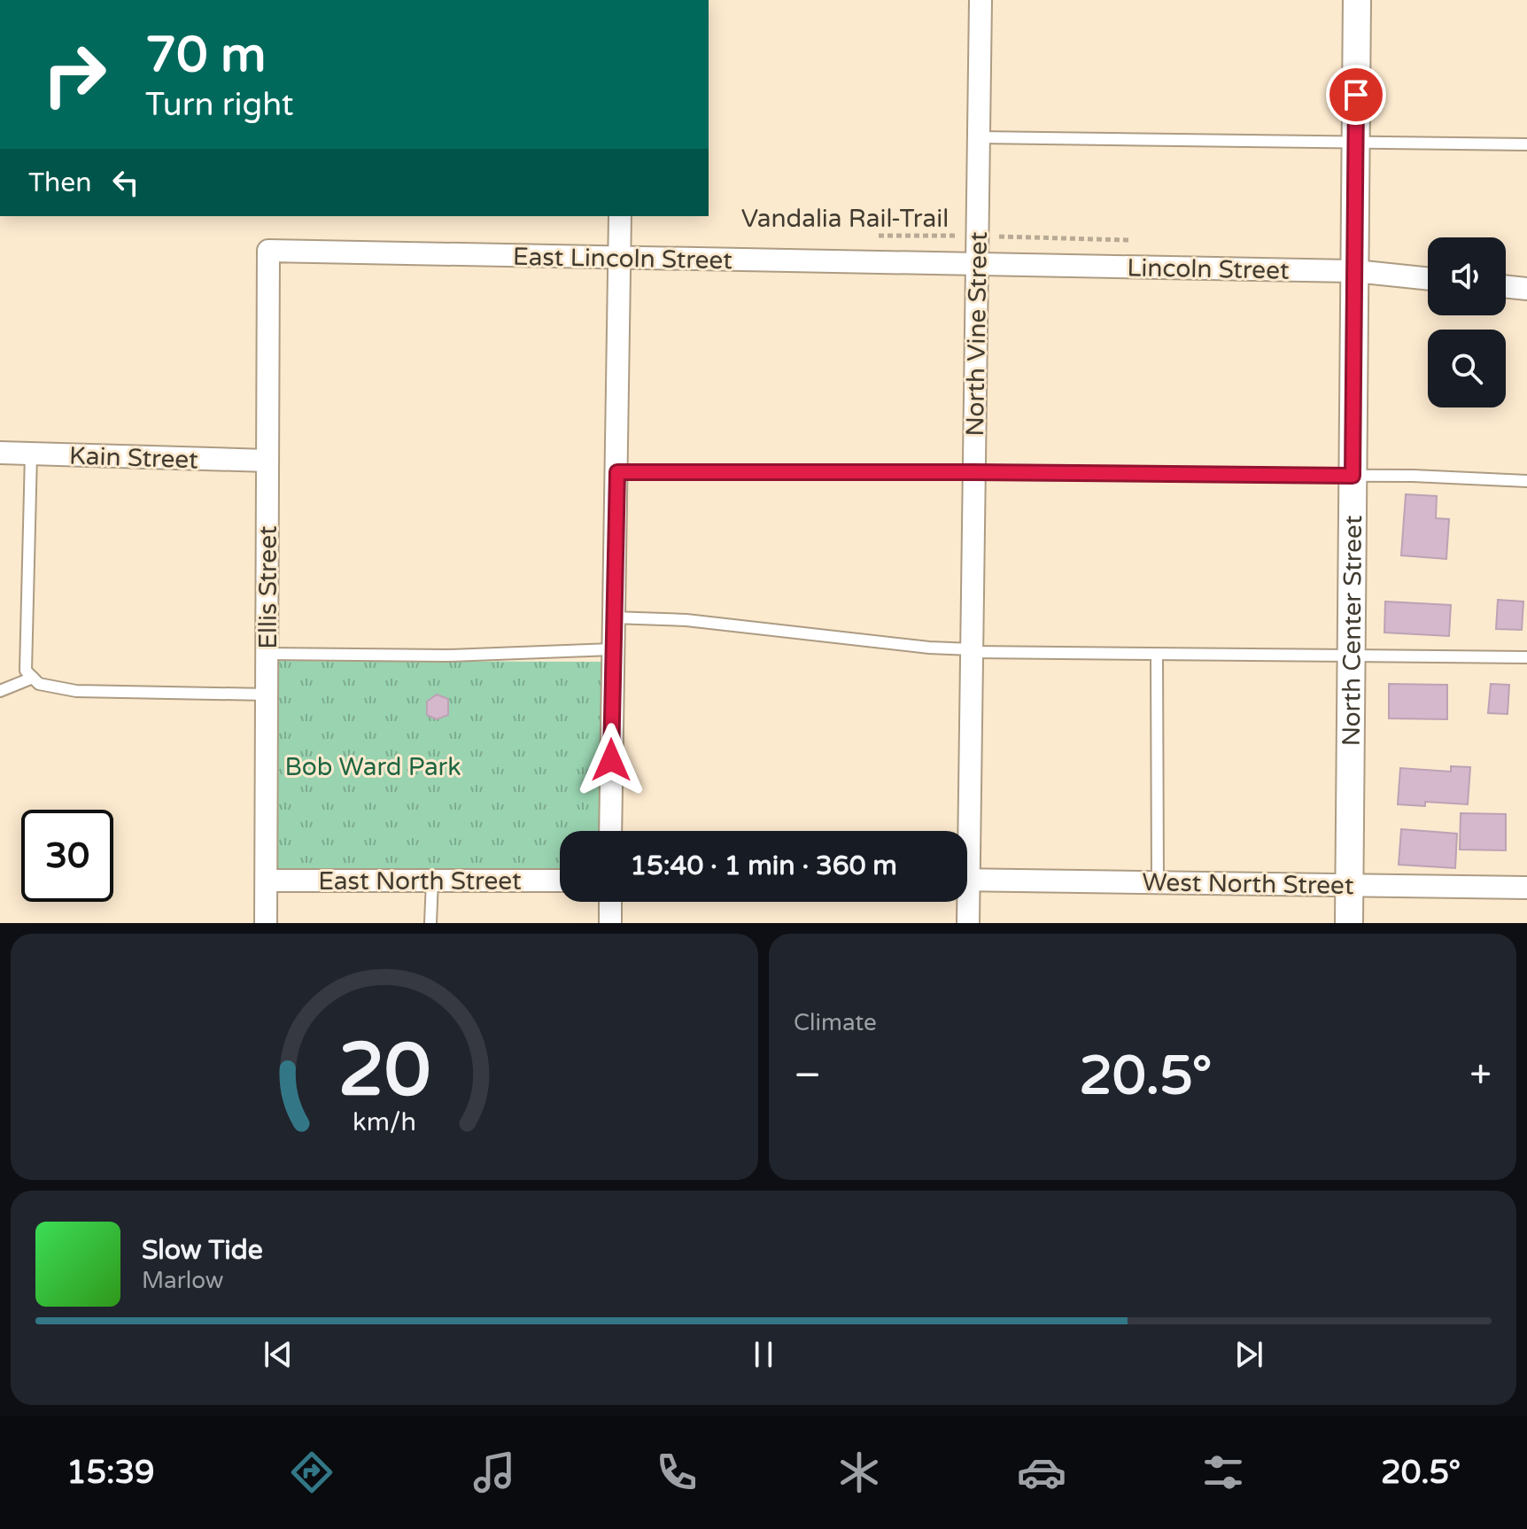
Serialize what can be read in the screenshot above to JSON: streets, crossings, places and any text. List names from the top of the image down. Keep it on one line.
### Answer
{"streets":{"street":["East Lincoln Street","Lincoln Street","North Vine Street","Kain Street","Ellis Street","North Center Street","East North Street","West North Street"],"path":["Vandalia Rail-Trail"]},"crossings":[["Vandalia Rail-Trail","North Vine Street"],["East Lincoln Street","Lincoln Street"],["East Lincoln Street","North Vine Street"],["East Lincoln Street","Ellis Street"],["Lincoln Street","North Vine Street"],["Lincoln Street","North Center Street"],["Kain Street","Ellis Street"],["Ellis Street","East North Street"],["North Center Street","West North Street"]],"parks":["Bob Ward Park"],"page":{"turn":["70 m","Turn right"],"then":"Then","limit":"30","trip":"15:40 · 1 min · 360 m","tile":"Climate","heat":["−","20.5°","+"],"song":["Slow Tide","Marlow"],"tabs":["15:39","20.5°"],"gauge":["20","km/h"]}}
